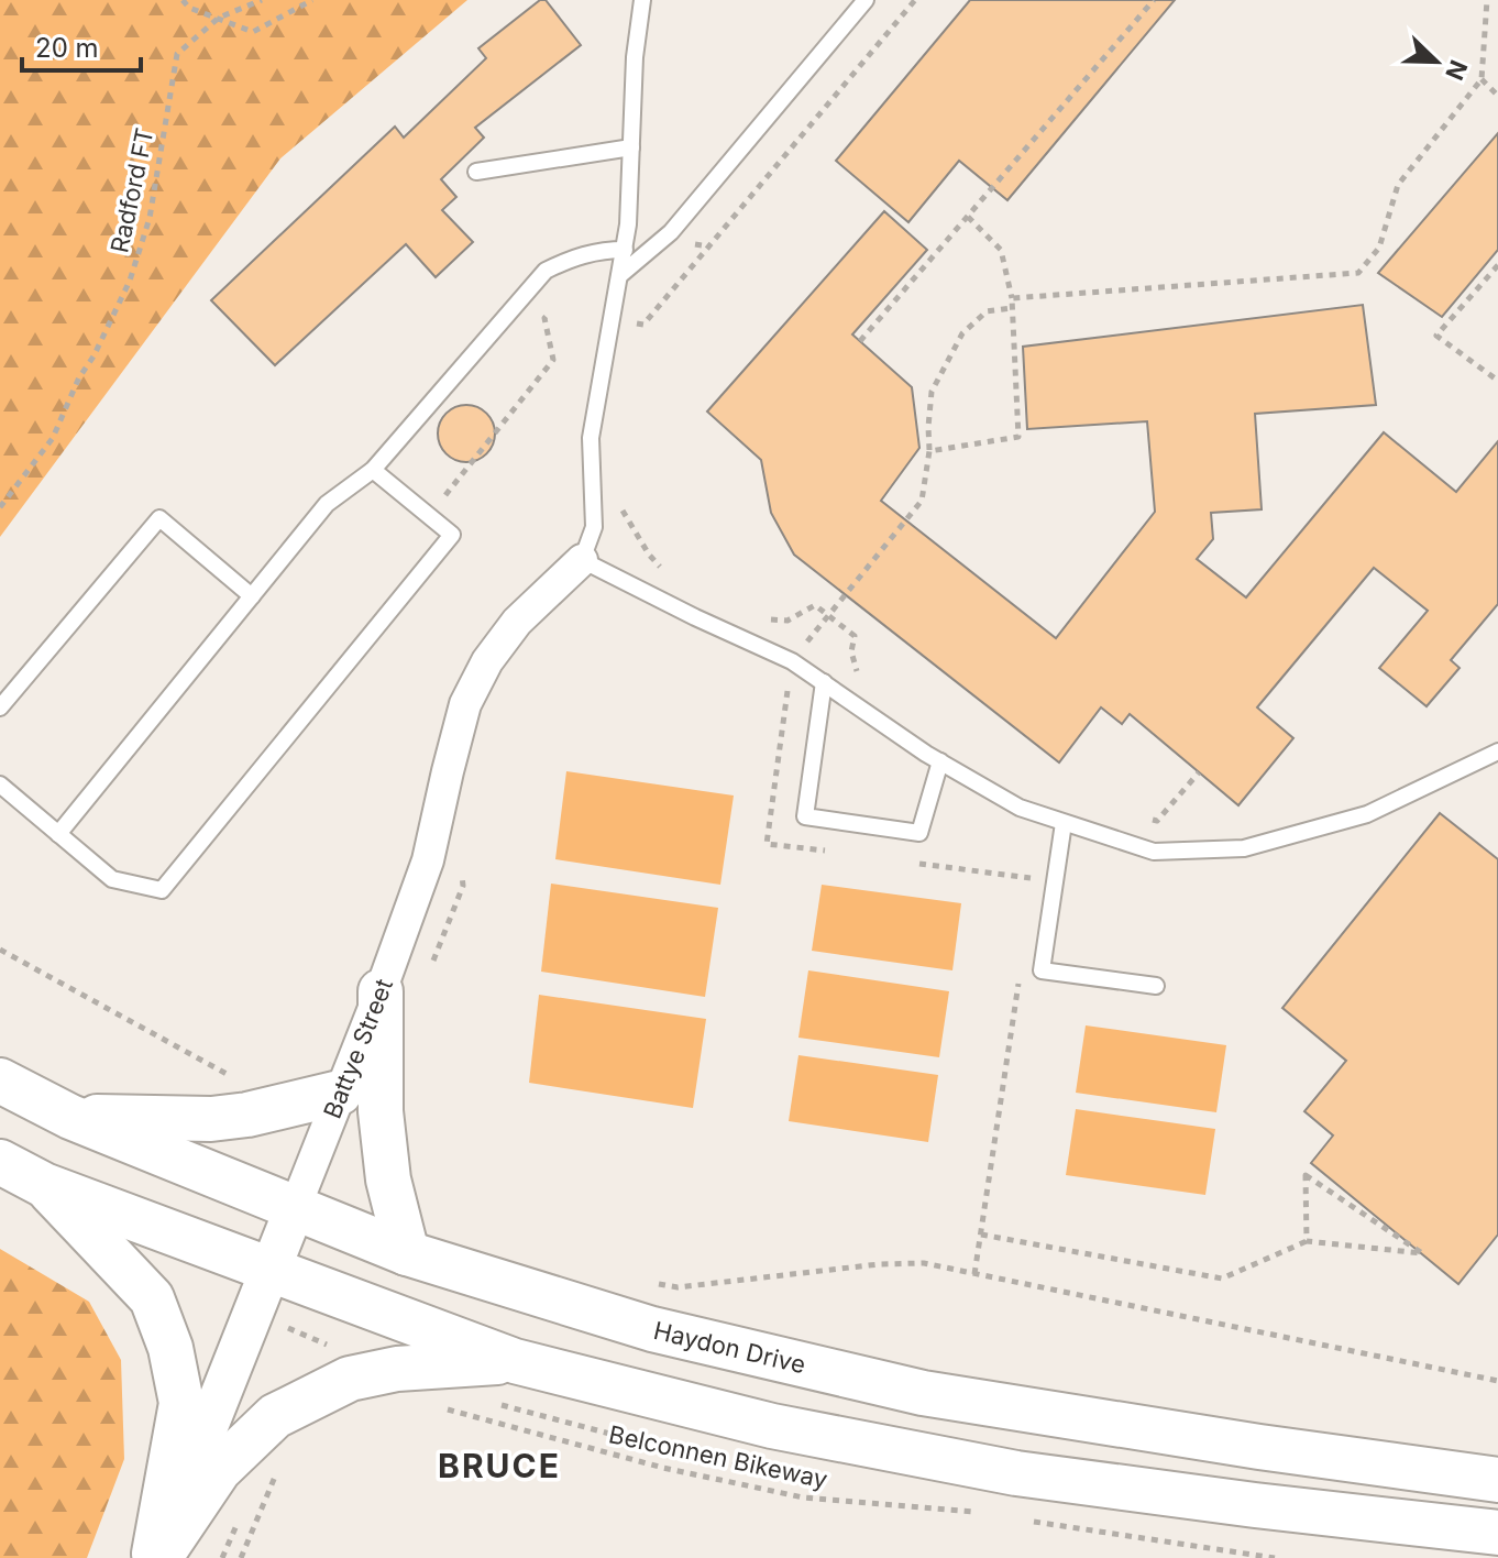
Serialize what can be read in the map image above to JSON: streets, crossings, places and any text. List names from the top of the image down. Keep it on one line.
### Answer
{"streets":{"main road":["Haydon Drive"],"street":["Battye Street"],"path":["Radford FT","Belconnen Bikeway"]},"crossings":[["Battye Street","Haydon Drive"]],"districts":["BRUCE"],"scale_bar":"20 m","north":"bottom right"}
